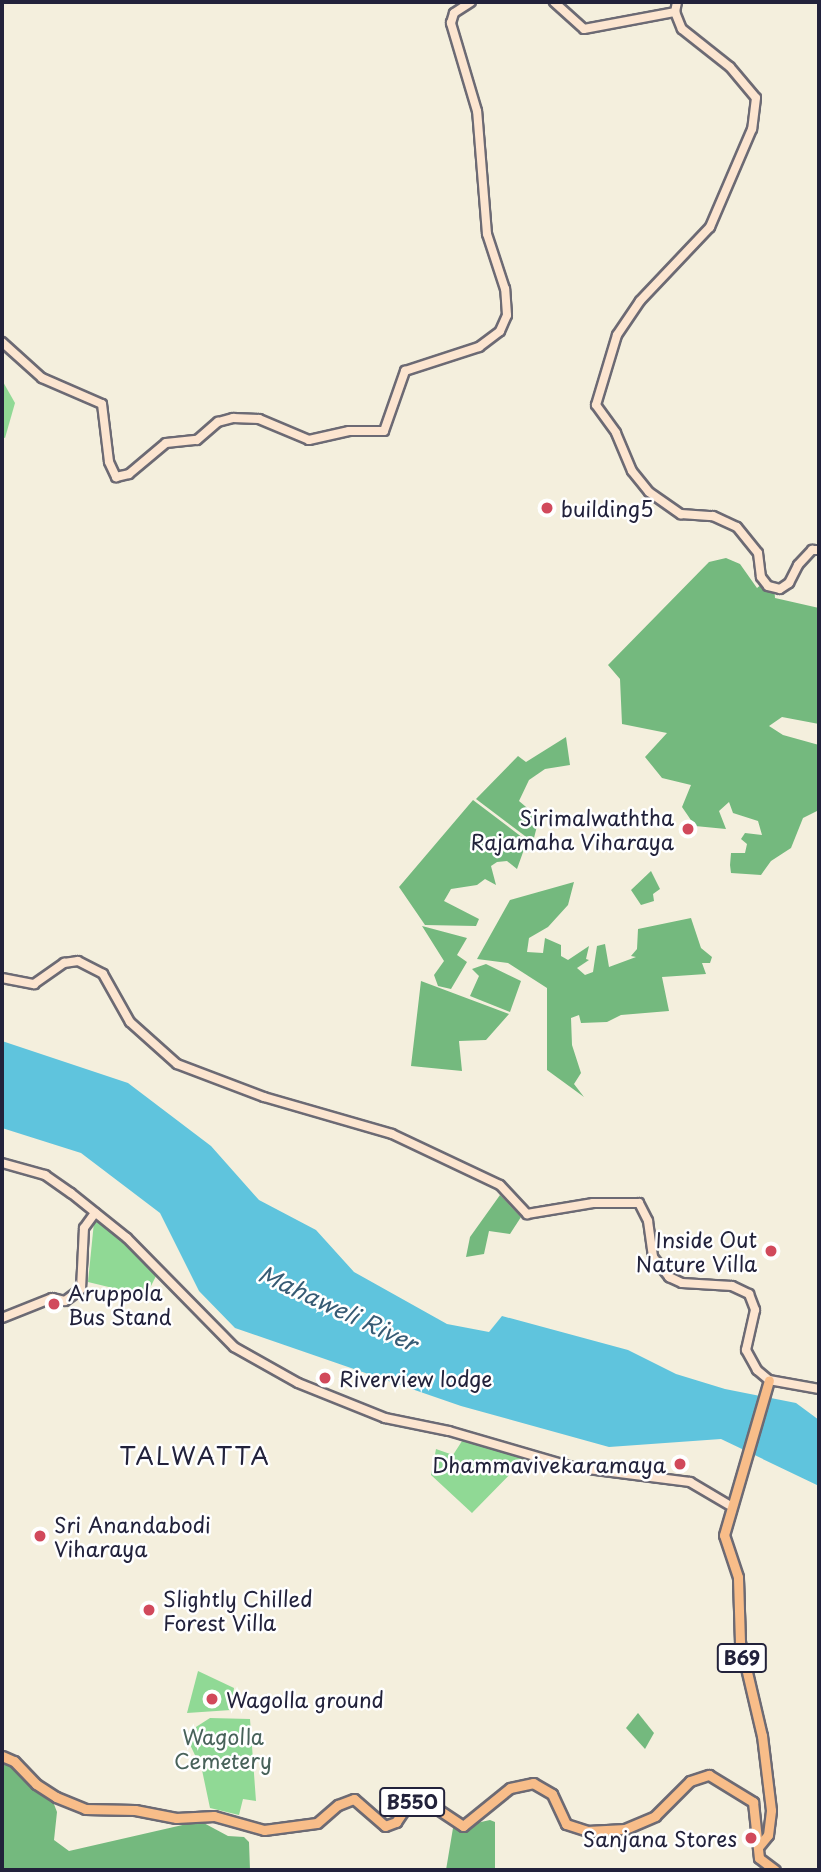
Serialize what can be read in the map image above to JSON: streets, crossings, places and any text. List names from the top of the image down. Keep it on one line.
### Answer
{"streets":{"main road":["B69","B550"]},"crossings":[["B69","B550"]],"districts":["TALWATTA"],"water":["Mahaweli River"],"parks":["Wagolla Cemetery"],"places":["building5","Sirimalwaththa Rajamaha Viharaya","Inside Out Nature Villa","Aruppola Bus Stand","Riverview lodge","Dhammavivekaramaya","Sri Anandabodi Viharaya","Slightly Chilled Forest Villa","Wagolla ground","Sanjana Stores"]}
